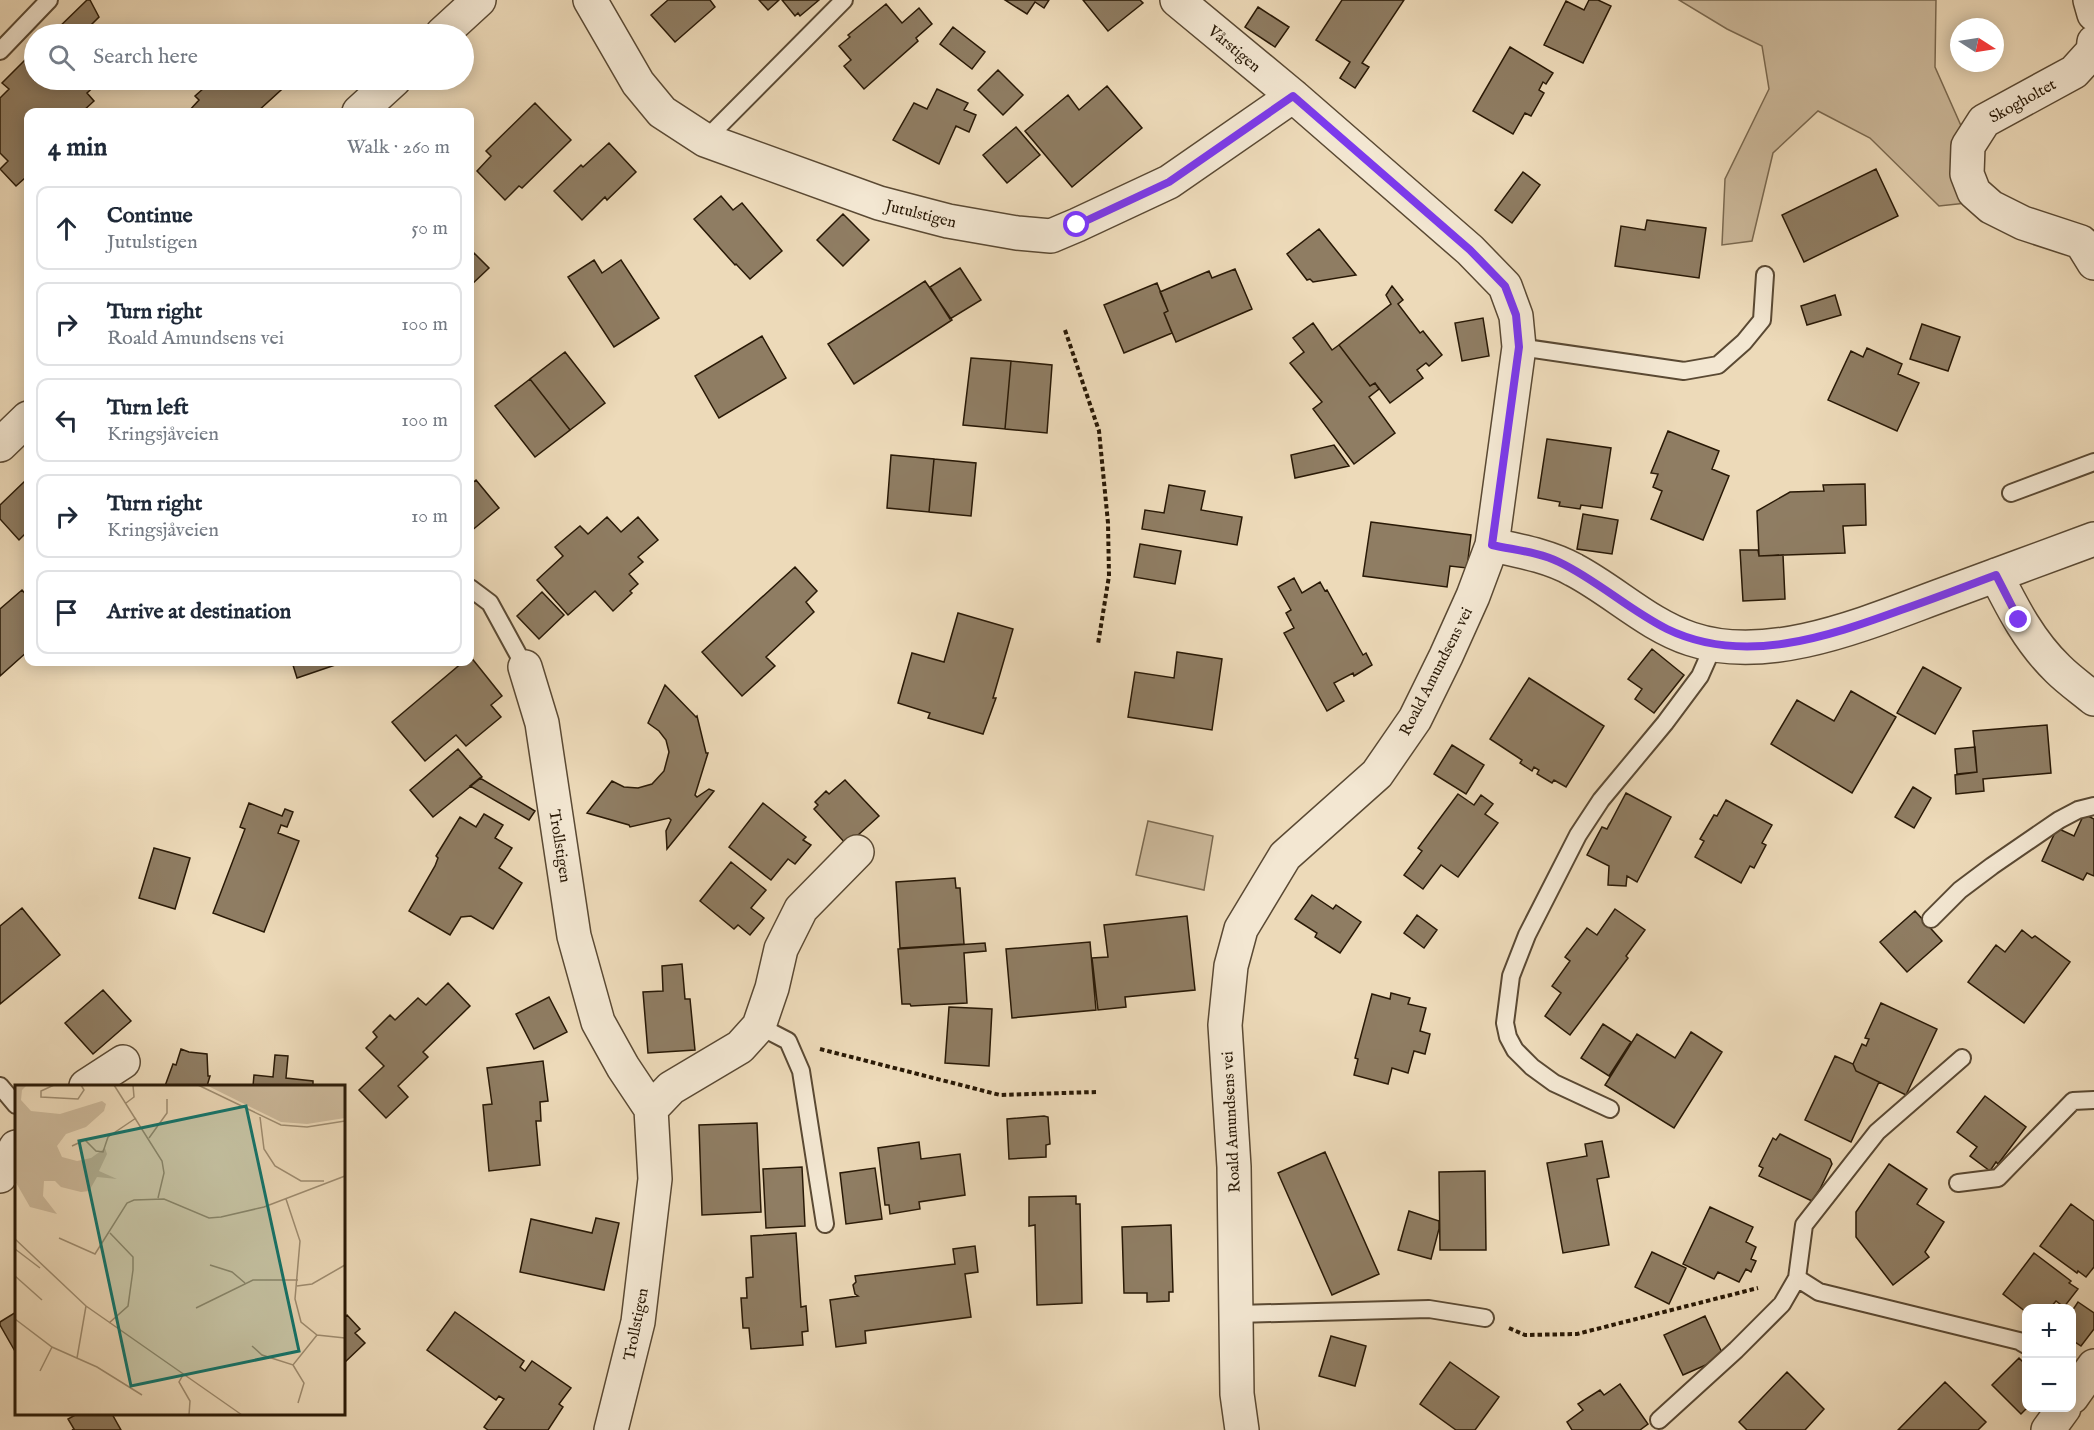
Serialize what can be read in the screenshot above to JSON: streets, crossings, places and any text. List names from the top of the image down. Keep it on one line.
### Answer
{"streets":{"street":["Vårstigen","Skogholtet","Jutulstigen","Roald Amundsens vei","Trollstigen"]},"crossings":[["Vårstigen","Jutulstigen"],["Vårstigen","Roald Amundsens vei"],["Jutulstigen","Roald Amundsens vei"]],"north":"right","page":{"search":"Search here","heading":["4 min","Walk · 260 m"],"list":[["Continue","Jutulstigen","50 m"],["Turn right","Roald Amundsens vei","100 m"],["Turn left","Kringsjåveien","100 m"],["Turn right","Kringsjåveien","10 m"],"Arrive at destination"],"map_buttons":["+","−"]}}
